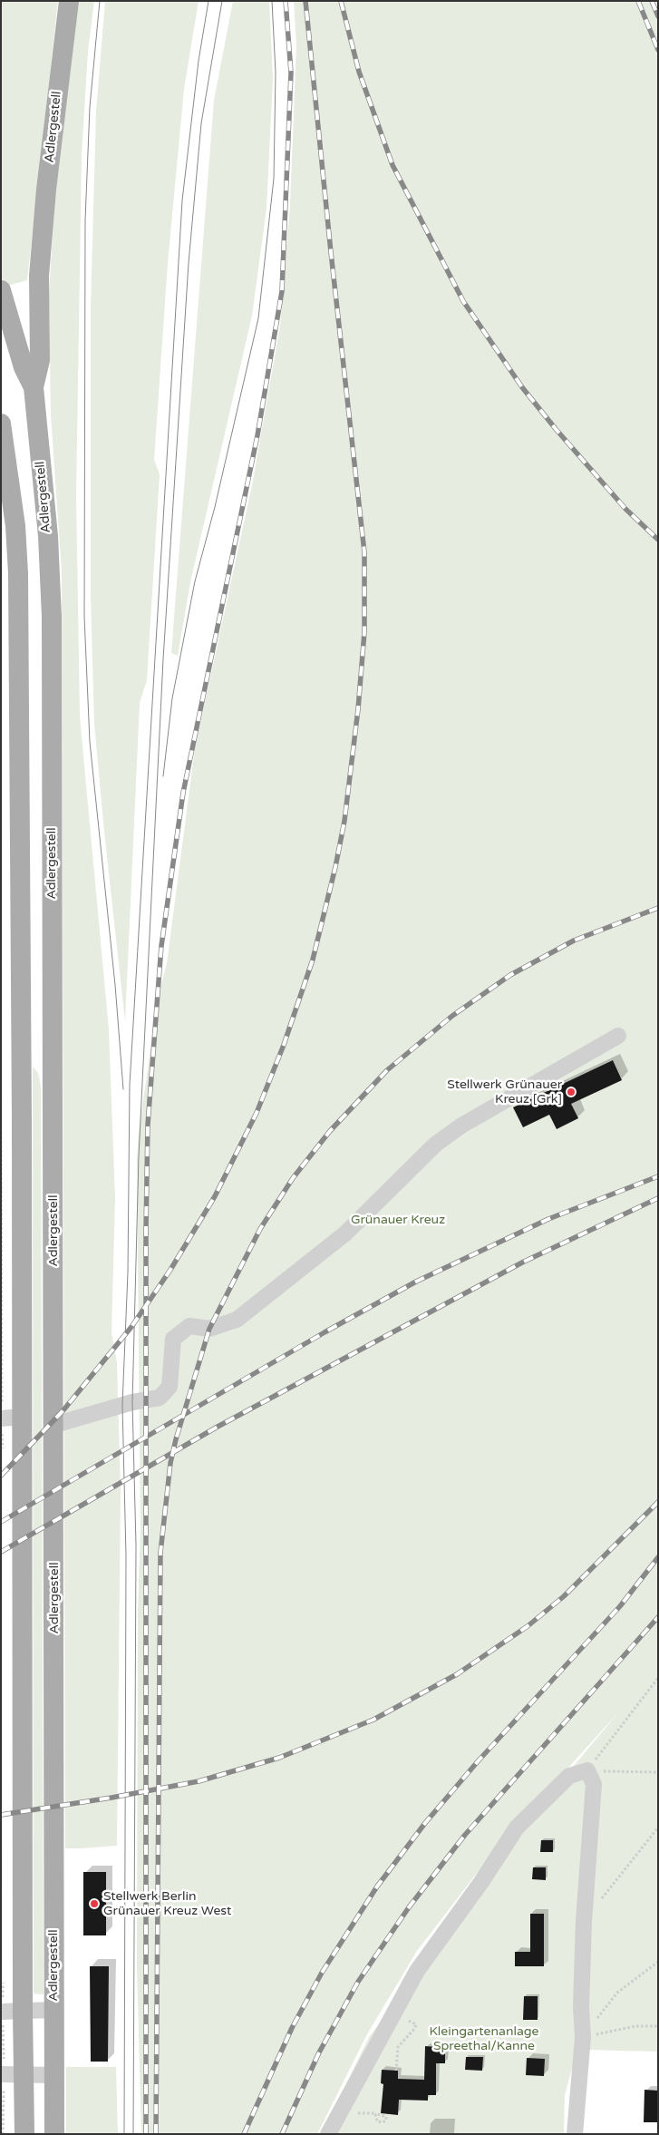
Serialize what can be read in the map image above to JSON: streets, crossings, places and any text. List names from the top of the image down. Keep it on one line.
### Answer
{"streets":{"main road":["Adlergestell"]},"parks":["Grünauer Kreuz","Kleingartenanlage Spreethal/Kanne"],"places":["Stellwerk Grünauer Kreuz [Grk]","Stellwerk Berlin Grünauer Kreuz West"]}
